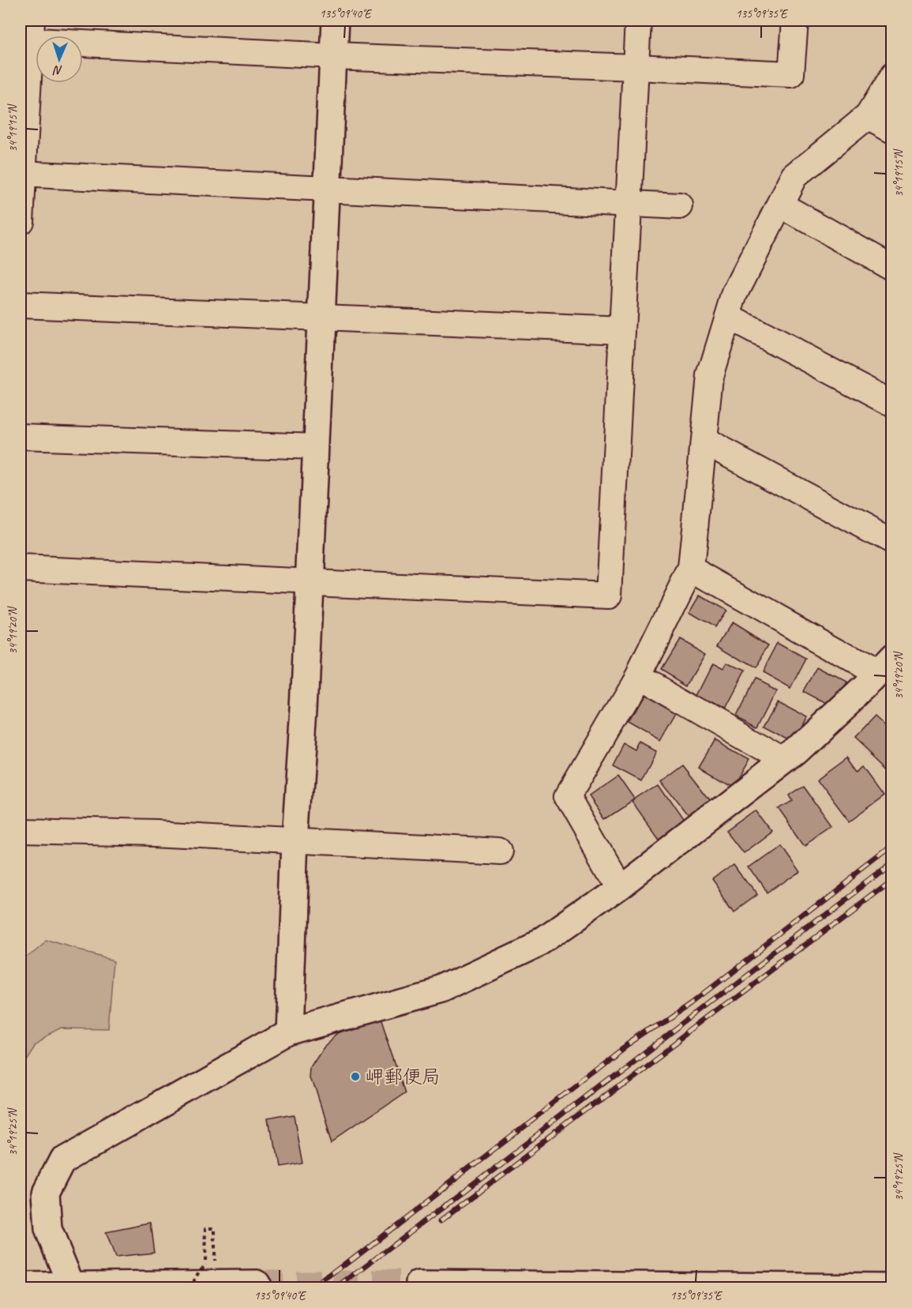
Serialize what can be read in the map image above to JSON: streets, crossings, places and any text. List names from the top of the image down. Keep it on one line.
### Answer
{"places":["岬郵便局"],"north":"bottom","coordinates":["135°09'40\"E","135°09'35\"E","34°19'15\"N","34°19'20\"N","34°19'25\"N"]}
